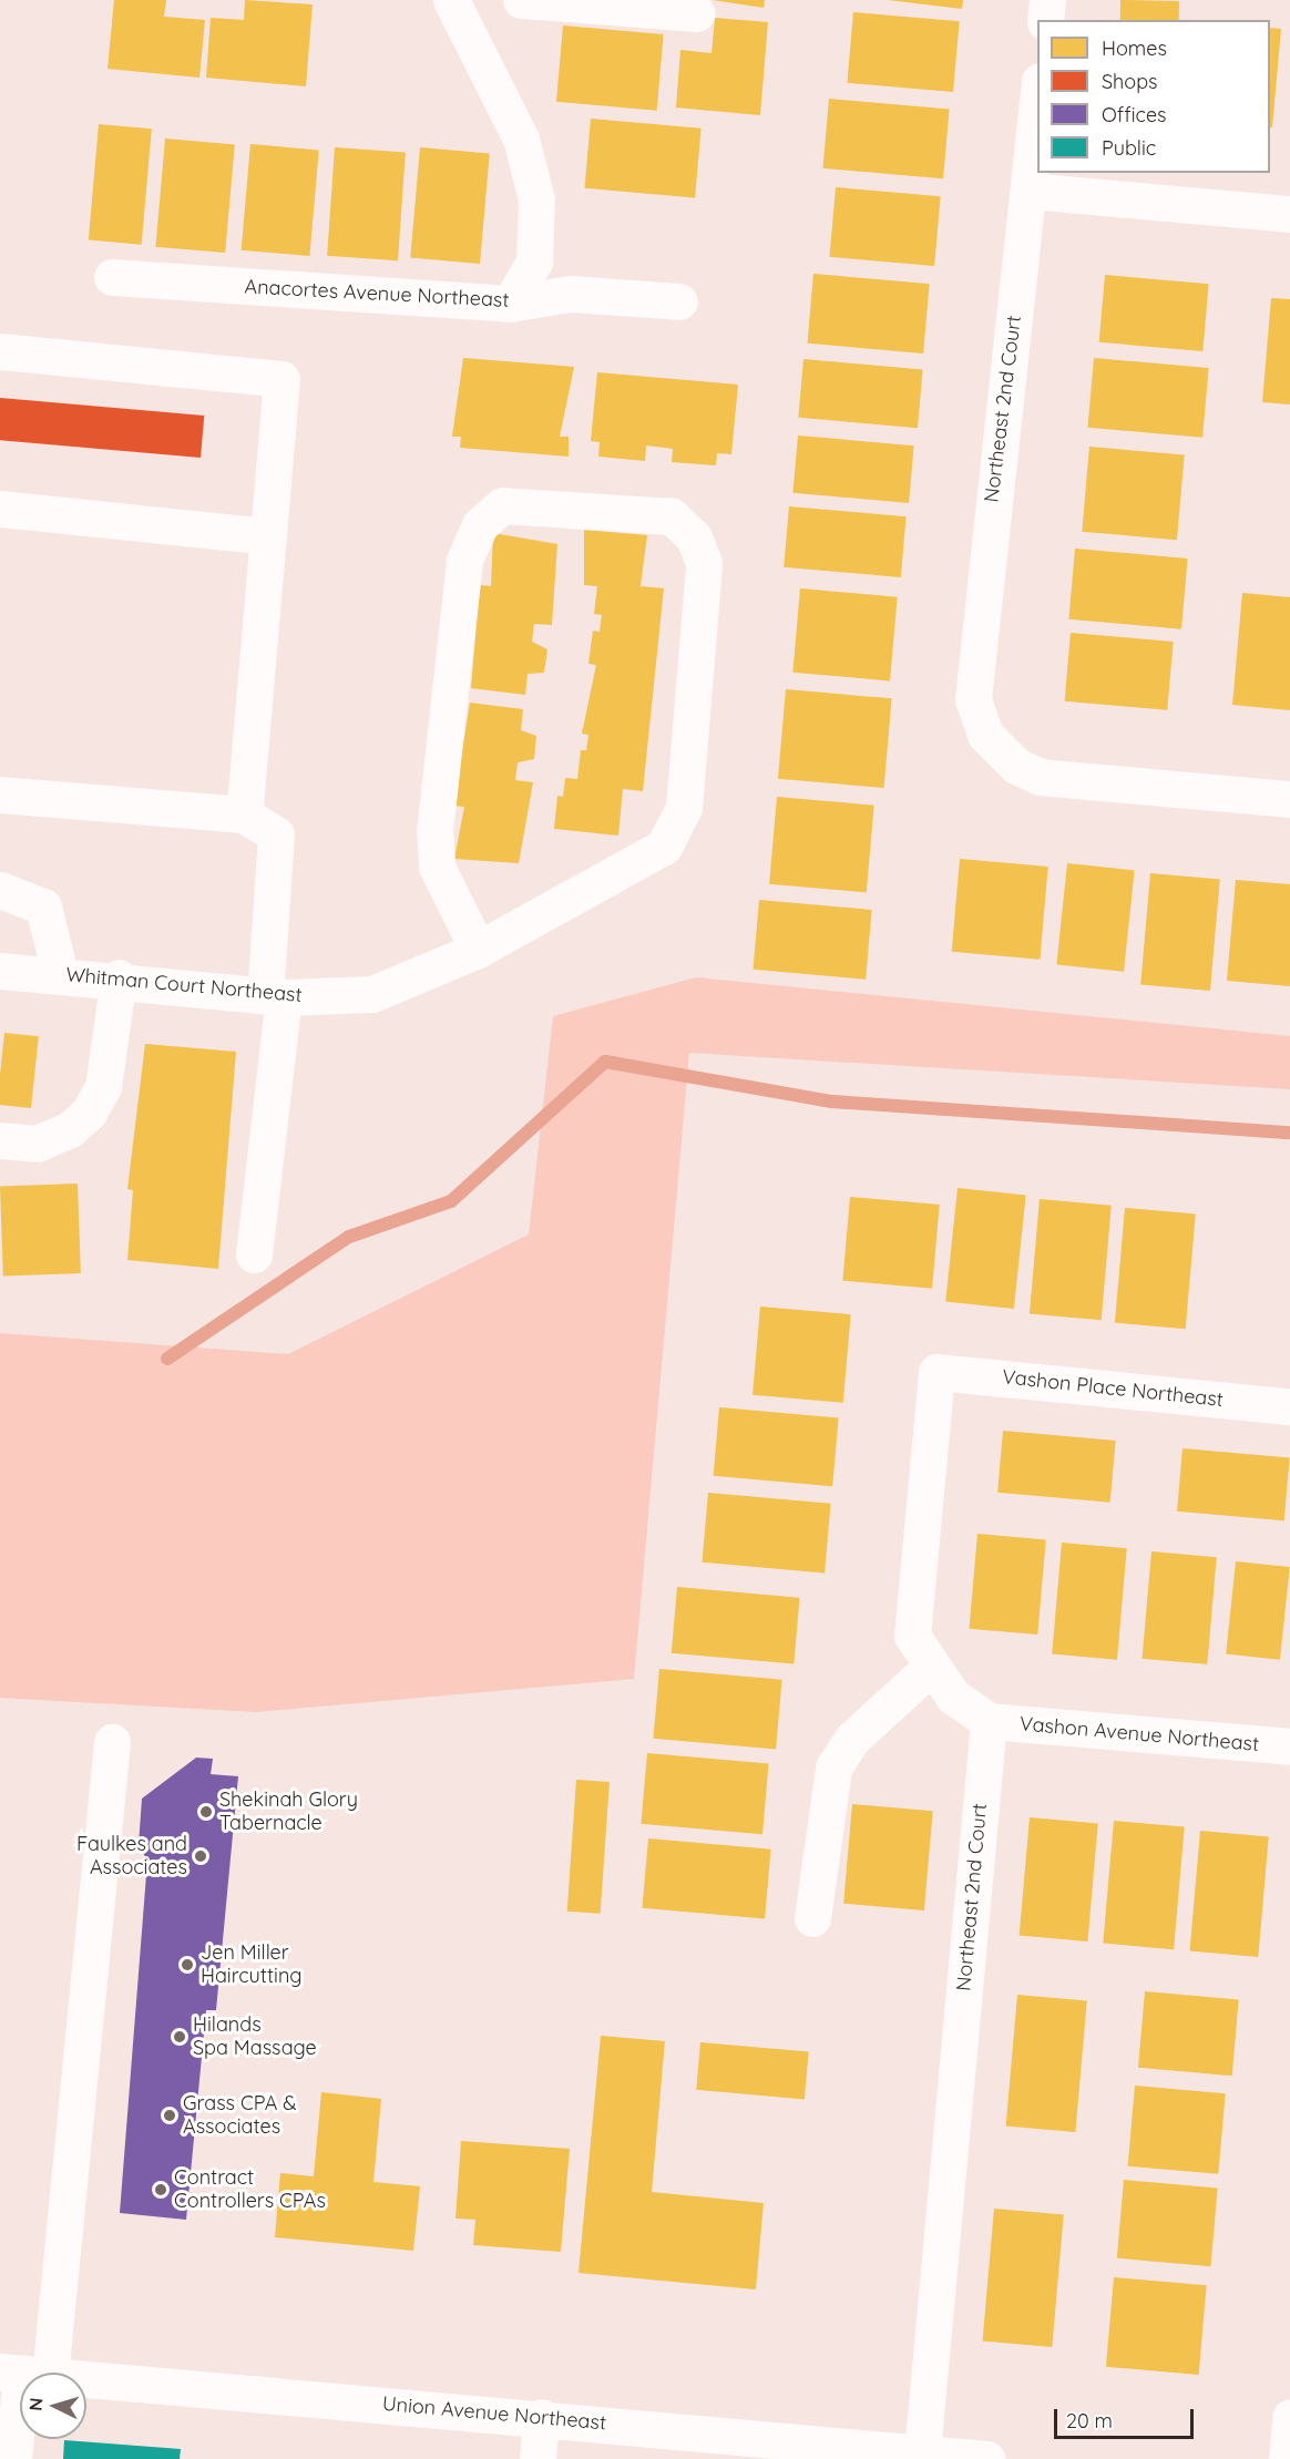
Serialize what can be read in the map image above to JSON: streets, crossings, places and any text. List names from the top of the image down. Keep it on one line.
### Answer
{"streets":{"street":["Anacortes Avenue Northeast","Northeast 2nd Court","Whitman Court Northeast","Vashon Place Northeast","Vashon Avenue Northeast","Union Avenue Northeast"]},"crossings":[["Northeast 2nd Court","Vashon Avenue Northeast"],["Northeast 2nd Court","Union Avenue Northeast"]],"places":["Shekinah Glory Tabernacle","Faulkes and Associates","Jen Miller Haircutting","Hilands Spa Massage","Grass CPA & Associates","Contract Controllers CPAs"],"legend":["Homes","Shops","Offices","Public"],"scale_bar":"20 m","north":"left"}
